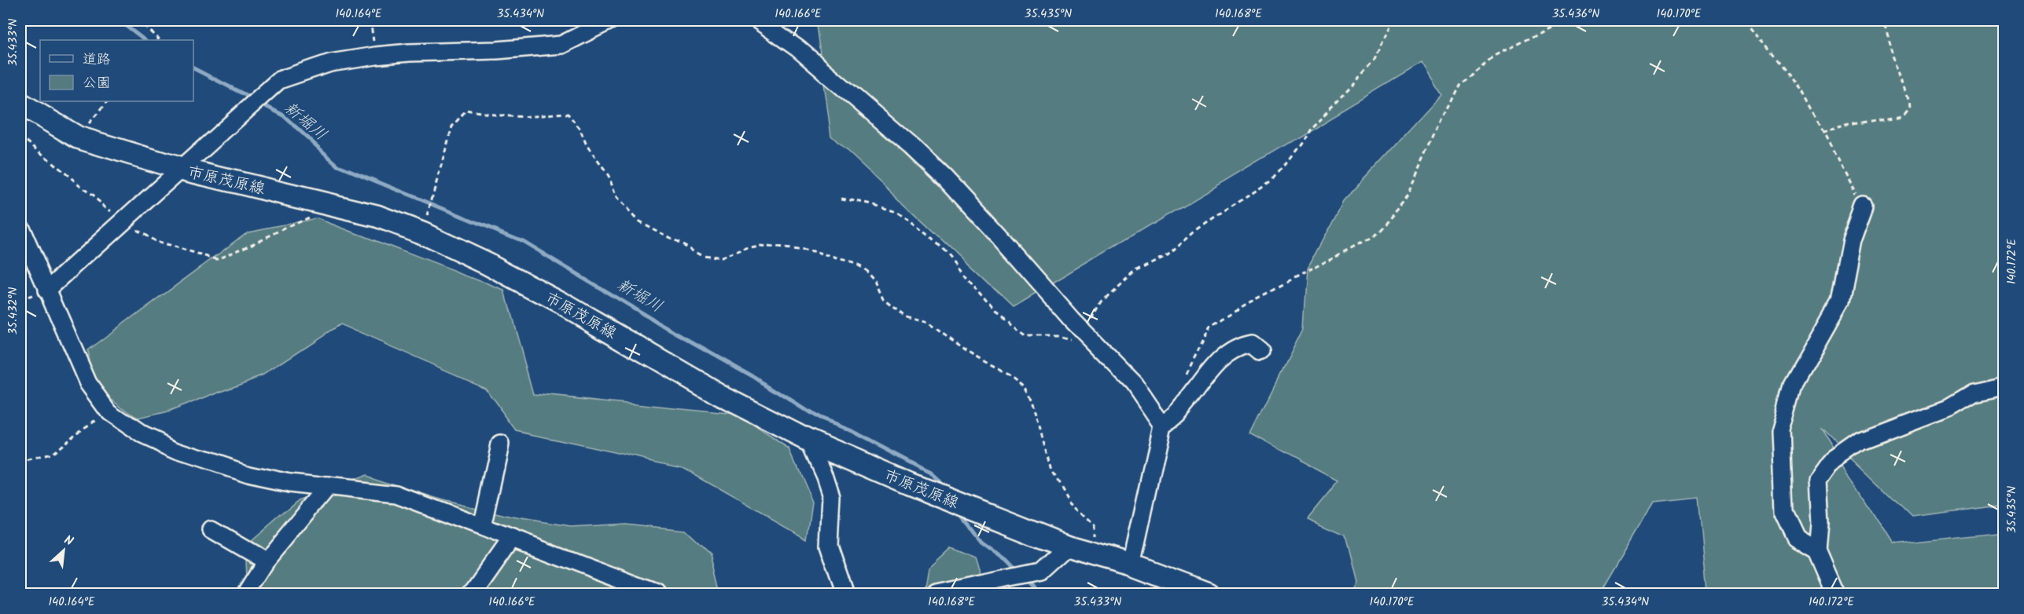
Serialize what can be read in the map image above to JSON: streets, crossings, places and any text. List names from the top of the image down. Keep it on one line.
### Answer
{"streets":{"main road":["市原茂原線"]},"water":["新堀川"],"legend":["道路","公園"],"north":"top right","coordinates":["140.164°E","35.434°N","140.166°E","35.435°N","140.168°E","35.436°N","140.170°E","35.433°N","140.172°E","35.432°N"]}
